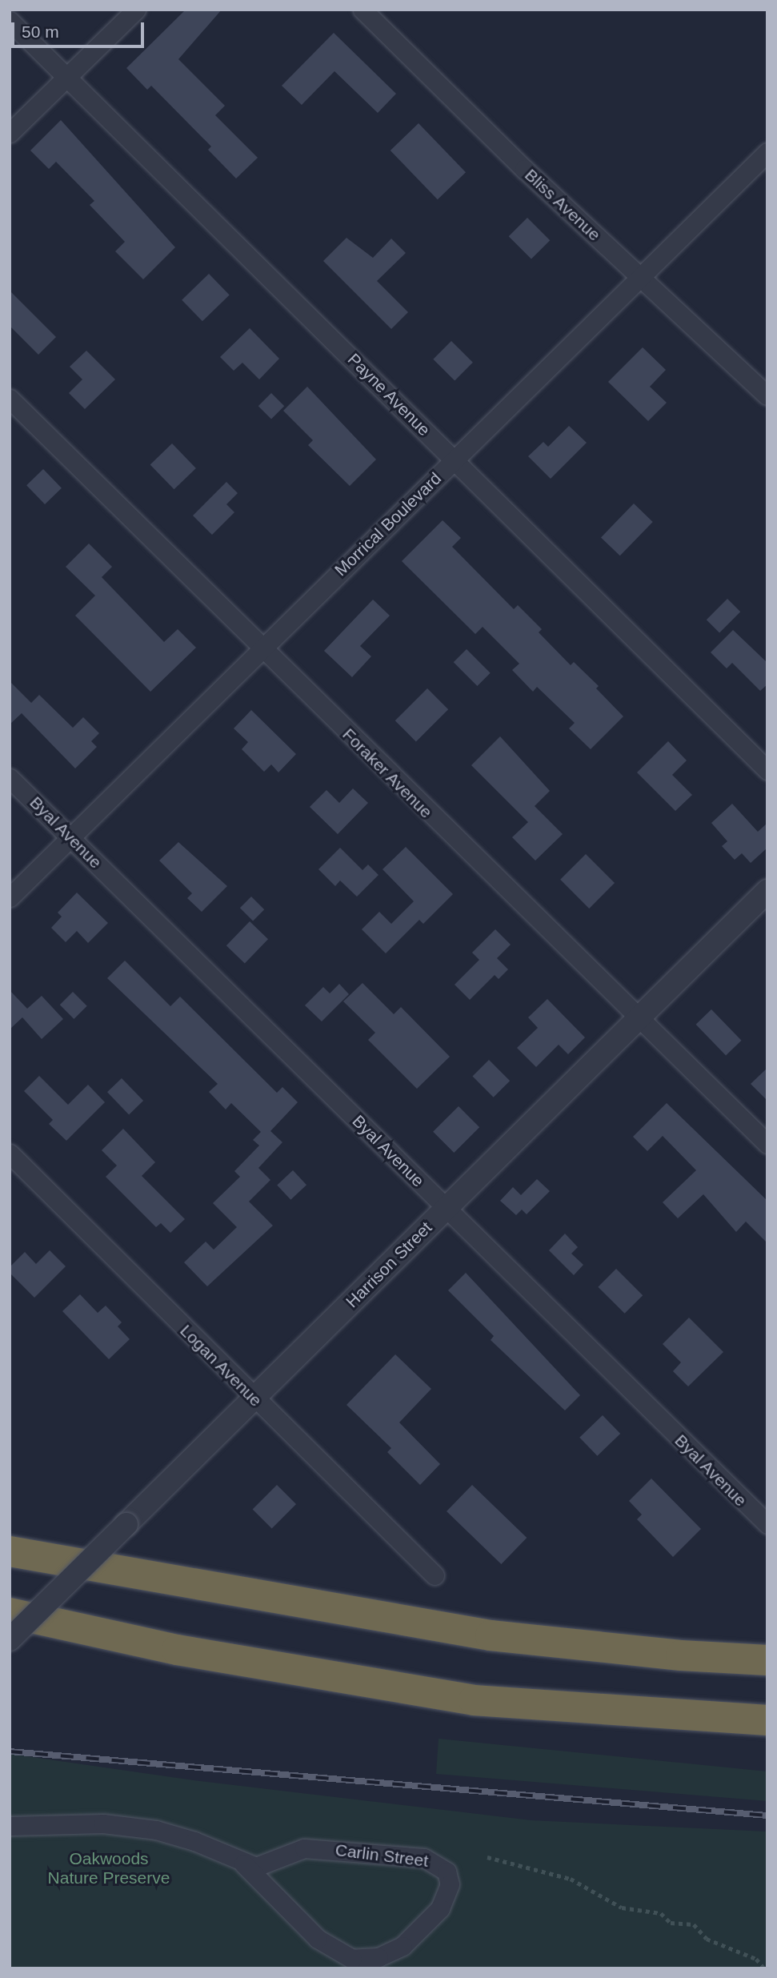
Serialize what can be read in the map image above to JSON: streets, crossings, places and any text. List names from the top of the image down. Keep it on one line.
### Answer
{"streets":{"street":["Bliss Avenue","Payne Avenue","Morrical Boulevard","Foraker Avenue","Byal Avenue","Harrison Street","Logan Avenue","Carlin Street"]},"crossings":[["Bliss Avenue","Morrical Boulevard"],["Payne Avenue","Morrical Boulevard"],["Morrical Boulevard","Foraker Avenue"],["Morrical Boulevard","Byal Avenue"],["Foraker Avenue","Harrison Street"],["Byal Avenue","Harrison Street"],["Harrison Street","Logan Avenue"]],"parks":["Oakwoods Nature Preserve"],"scale_bar":"50 m"}
